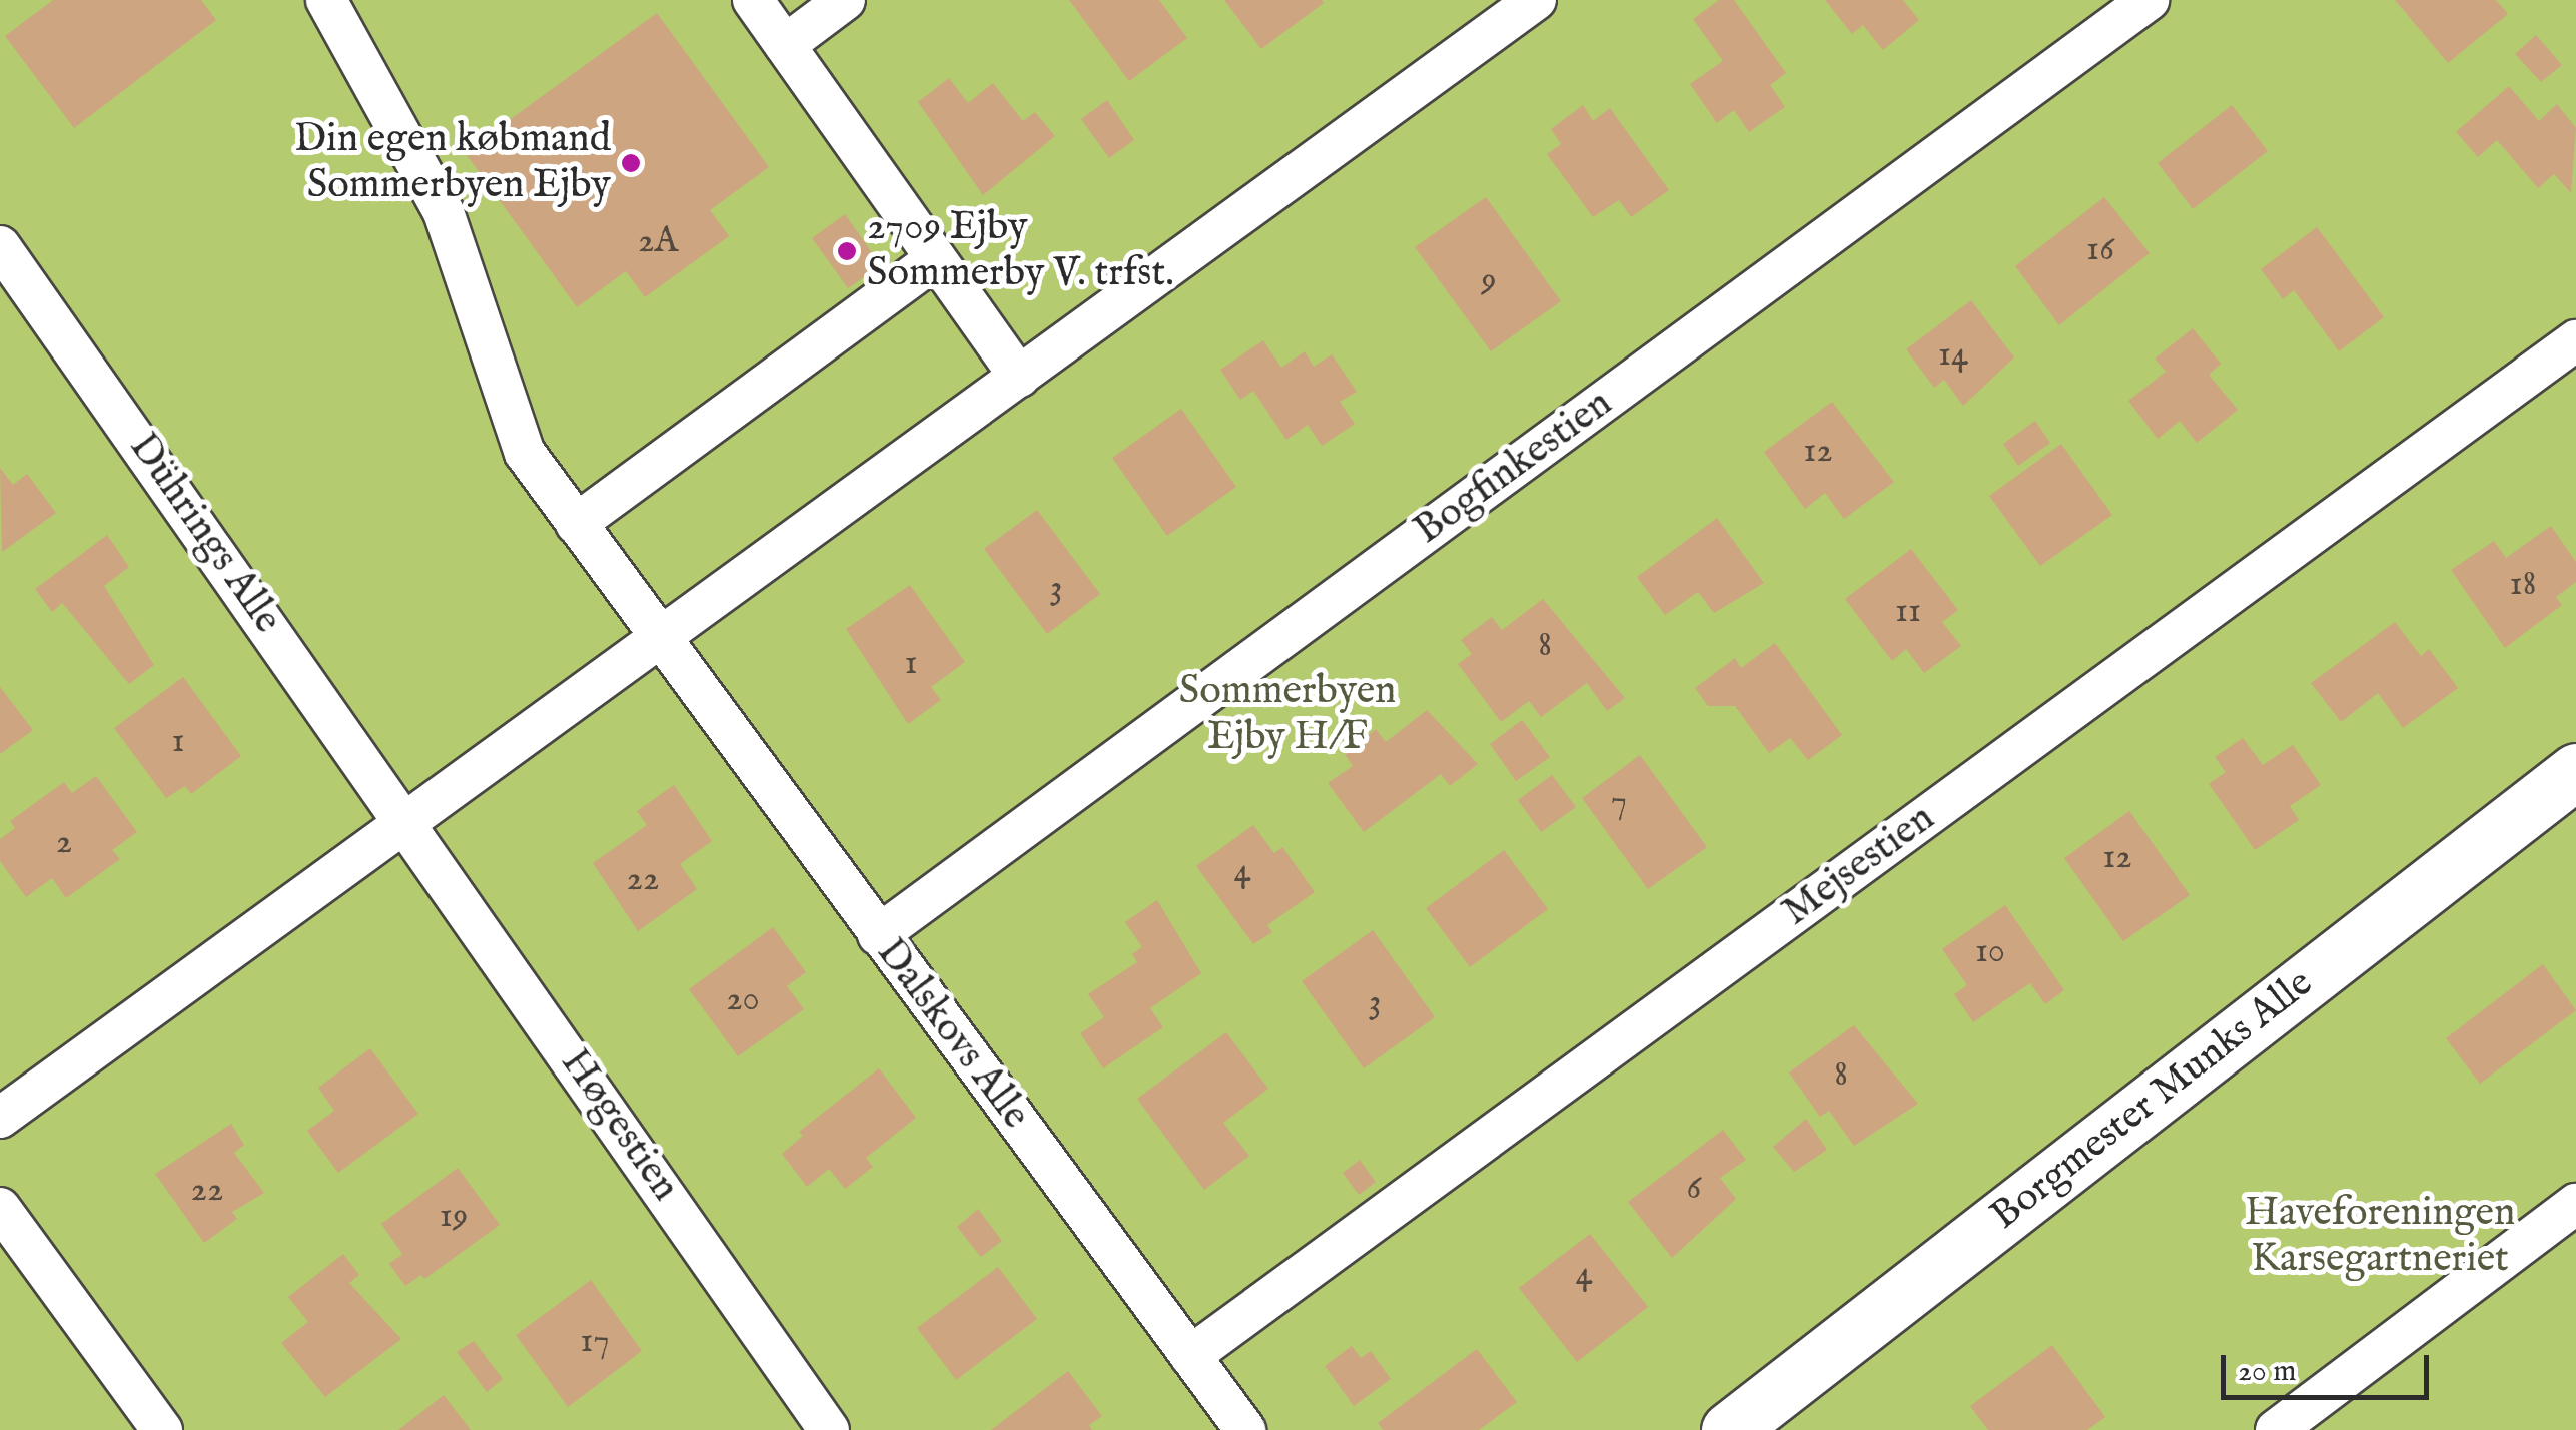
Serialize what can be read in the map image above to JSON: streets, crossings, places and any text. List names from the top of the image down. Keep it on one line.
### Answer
{"streets":{"street":["Borgmester Munks Alle"],"lane":["Bogfinkestien","Dührings Alle","Mejsestien","Dalskovs Alle","Høgestien"]},"crossings":[["Bogfinkestien","Dalskovs Alle"],["Dührings Alle","Høgestien"],["Mejsestien","Dalskovs Alle"]],"parks":["Sommerbyen Ejby H/F","Haveforeningen Karsegartneriet"],"places":["Din egen købmand Sommerbyen Ejby","2709 Ejby Sommerby V. trfst."],"house_numbers":["2A","16","9","14","12","18","3","11","8","1","1","7","2","12","4","22","10","20","3","8","6","22","19","4","17"],"scale_bar":"20 m"}
